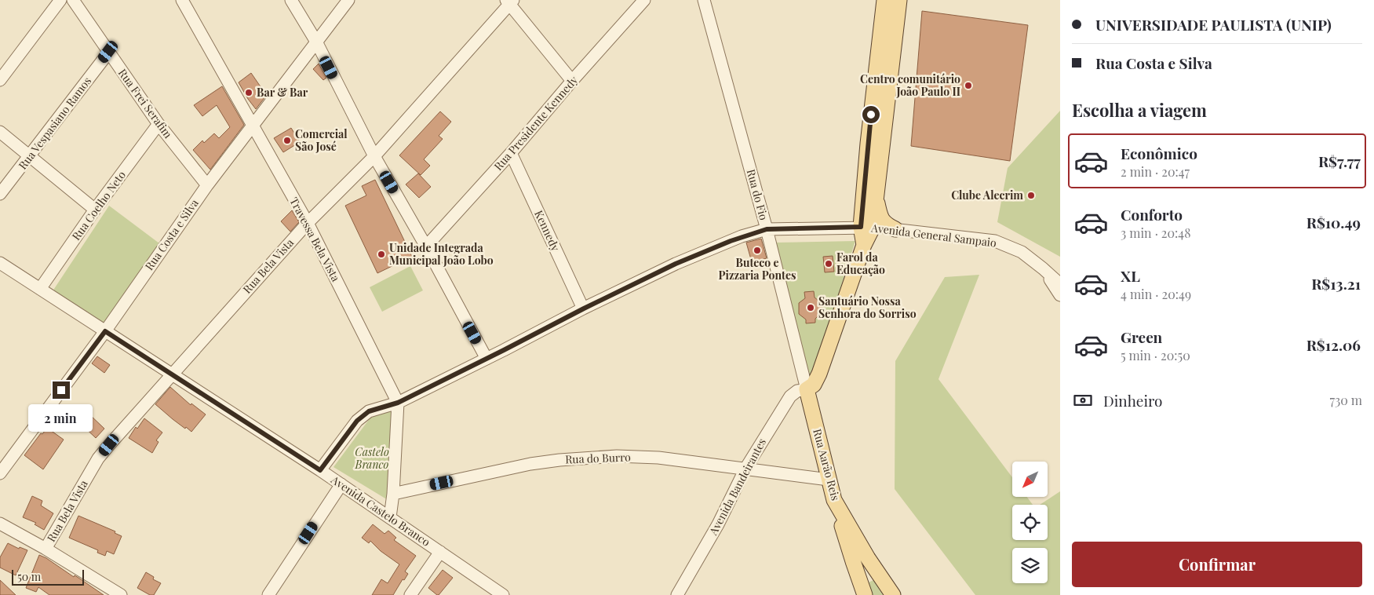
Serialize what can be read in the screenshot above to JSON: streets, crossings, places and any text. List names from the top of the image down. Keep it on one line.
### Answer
{"streets":{"main road":["Rua Aarão Reis"],"street":["Rua Frei Serafim","Rua Vespasiano Ramos","Rua Presidente Kennedy","Rua do Fio","Rua Coelho Neto","Kennedy","Rua Costa e Silva","Avenida General Sampaio","Travessa Bela Vista","Rua Bela Vista","Rua do Burro","Avenida Bandeirantes","Avenida Castelo Branco"]},"crossings":[["Rua Frei Serafim","Rua Vespasiano Ramos"],["Rua Frei Serafim","Rua Coelho Neto"],["Rua Frei Serafim","Rua Costa e Silva"],["Rua Presidente Kennedy","Kennedy"],["Rua do Fio","Avenida General Sampaio"],["Rua do Fio","Rua Aarão Reis"],["Rua do Fio","Avenida Bandeirantes"],["Rua Coelho Neto","Avenida Castelo Branco"],["Kennedy","Avenida General Sampaio"],["Rua Costa e Silva","Travessa Bela Vista"],["Rua Costa e Silva","Avenida Castelo Branco"],["Avenida General Sampaio","Travessa Bela Vista"],["Avenida General Sampaio","Avenida Castelo Branco"],["Travessa Bela Vista","Rua Bela Vista"],["Travessa Bela Vista","Rua do Burro"],["Rua Bela Vista","Avenida Castelo Branco"],["Rua do Burro","Rua Aarão Reis"],["Rua do Burro","Avenida Bandeirantes"],["Rua Aarão Reis","Avenida Bandeirantes"]],"parks":["Castelo Branco"],"places":["Centro comunitário João Paulo II","Bar & Bar","Comercial São José","Clube Alecrim","Buteco e Pizzaria Pontes","Unidade Integrada Municipal João Lobo","Farol da Educação","Santuário Nossa Senhora do Sorriso"],"scale_bar":"50 m","north":"bottom left","page":{"banner":["UNIVERSIDADE PAULISTA (UNIP)","Rua Costa e Silva"],"heading":"Escolha a viagem","list":[{"name":"Econômico","note":"2 min · 20:47","value":"R$7.77"},{"name":"Conforto","note":"3 min · 20:48","value":"R$10.49"},{"name":"XL","note":"4 min · 20:49","value":"R$13.21"},{"name":"Green","note":"5 min · 20:50","value":"R$12.06"}],"pay":["Dinheiro","730 m"],"bubble":"2 min","buttons":"Confirmar","scale":"50 m"}}
